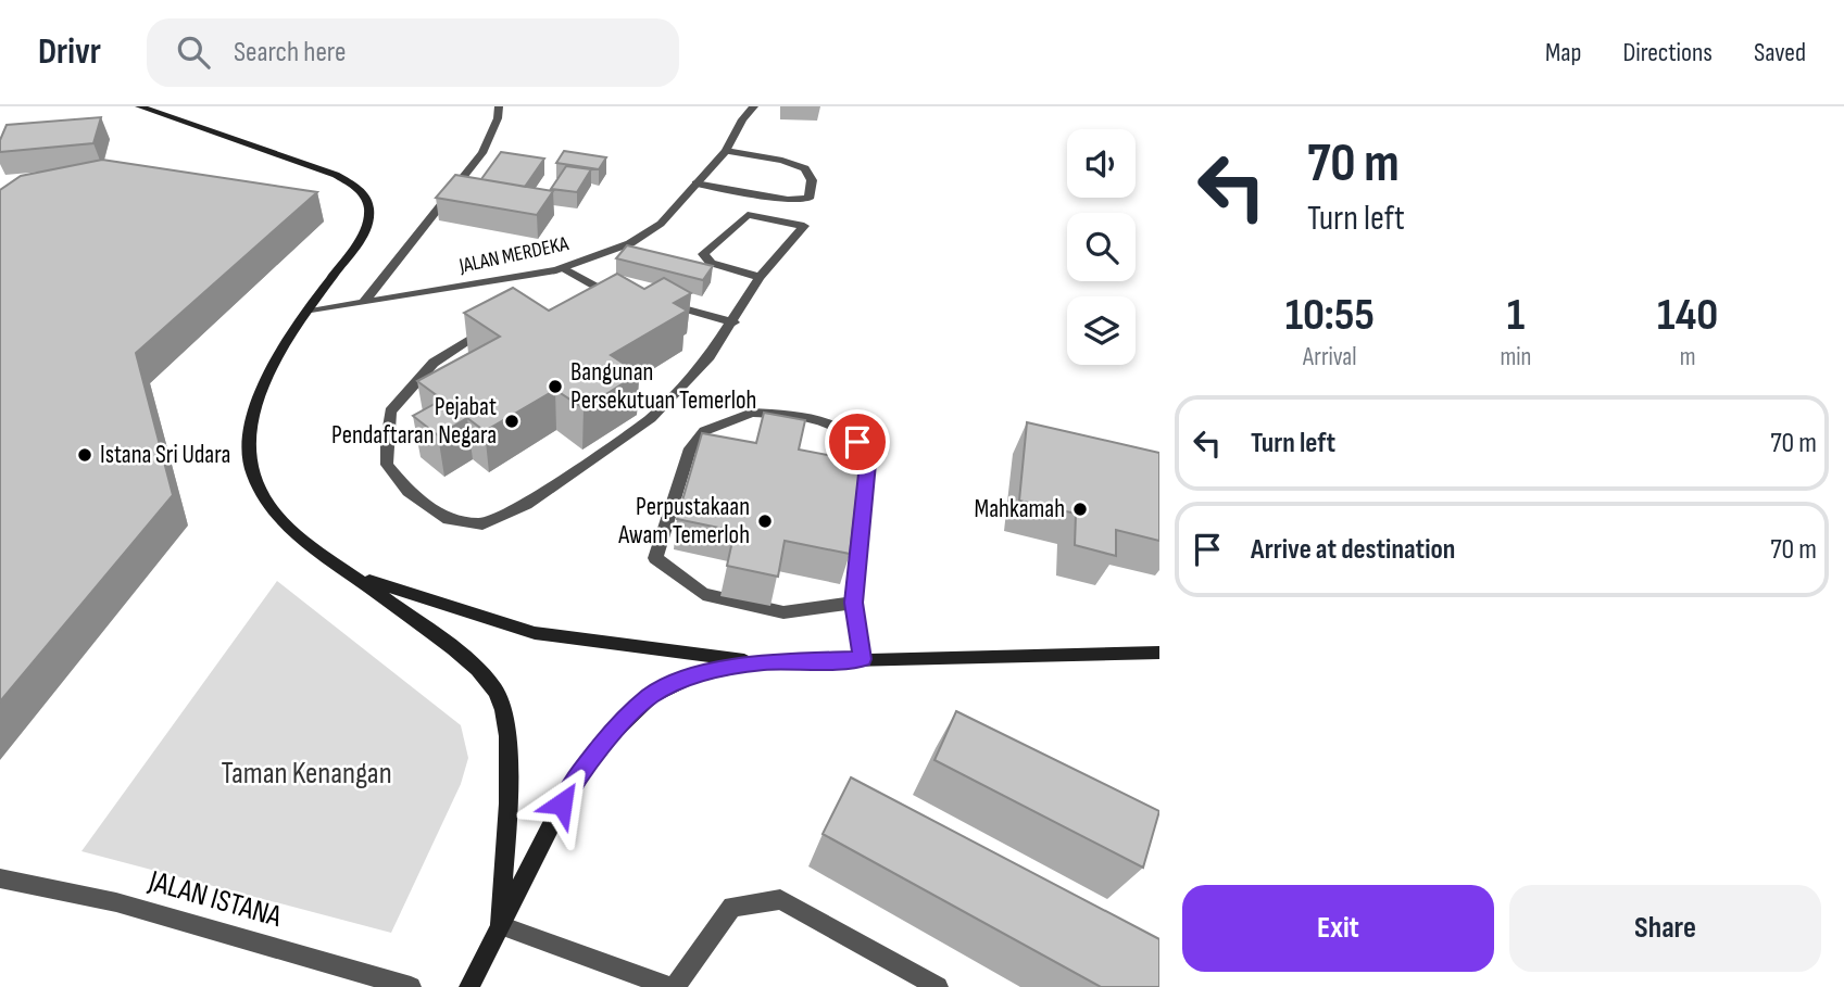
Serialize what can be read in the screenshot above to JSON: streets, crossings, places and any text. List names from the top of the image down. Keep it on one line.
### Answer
{"streets":{"street":["JALAN MERDEKA","JALAN ISTANA"]},"parks":["Taman Kenangan"],"places":["Bangunan Persekutuan Temerloh","Pejabat Pendaftaran Negara","Istana Sri Udara","Mahkamah","Perpustakaan Awam Temerloh"],"page":{"header":"Drivr","search":"Search here","nav":["Map","Directions","Saved"],"turn":["70 m","Turn left"],"eta":["10:55","Arrival","1","min","140","m"],"list":[{"name":"Turn left","value":"70 m"},{"name":"Arrive at destination","value":"70 m"}],"buttons":["Exit","Share"]}}
